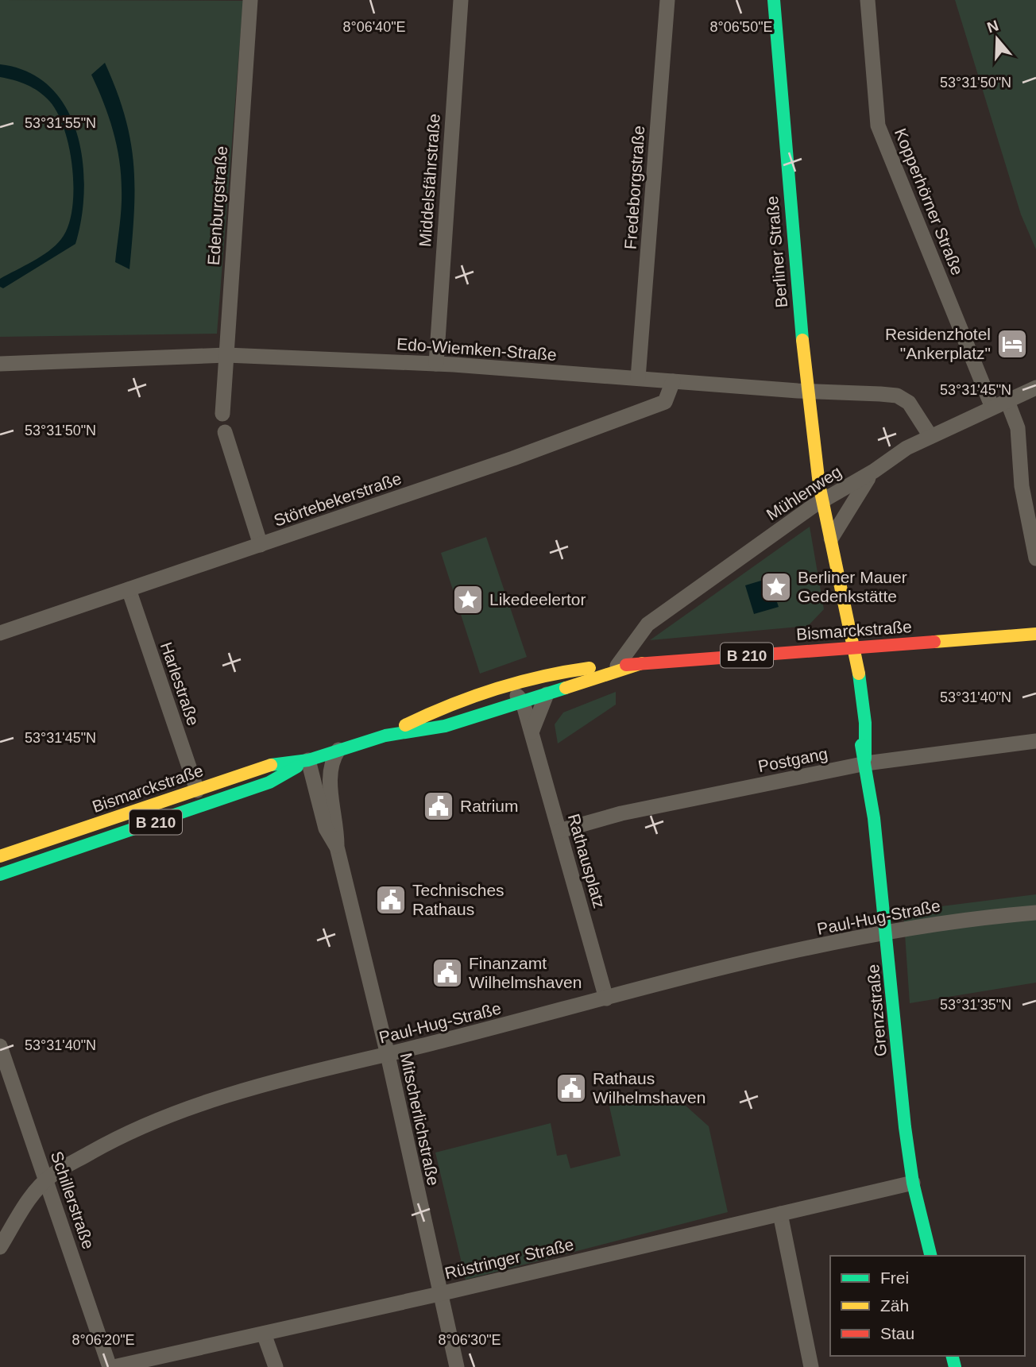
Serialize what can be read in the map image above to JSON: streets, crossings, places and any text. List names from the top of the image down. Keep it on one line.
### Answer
{"streets":{"main road":["Berliner Straße","Bismarckstraße","B 210","Grenzstraße"],"street":["Middelsfährstraße","Fredeborgstraße","Kopperhörner Straße","Edenburgstraße","Edo-Wiemken-Straße","Mühlenweg","Störtebekerstraße","Harlestraße","Postgang","Rathausplatz","Paul-Hug-Straße","Mitscherlichstraße","Schillerstraße","Rüstringer Straße"]},"crossings":[["Middelsfährstraße","Edo-Wiemken-Straße"],["Fredeborgstraße","Edo-Wiemken-Straße"],["Kopperhörner Straße","Mühlenweg"],["Edenburgstraße","Edo-Wiemken-Straße"],["Berliner Straße","Edo-Wiemken-Straße"],["Berliner Straße","Mühlenweg"],["Berliner Straße","Grenzstraße"],["Edo-Wiemken-Straße","Mühlenweg"],["Edo-Wiemken-Straße","Störtebekerstraße"],["Mühlenweg","Bismarckstraße"],["Störtebekerstraße","Harlestraße"],["Bismarckstraße","Harlestraße"],["Bismarckstraße","Rathausplatz"],["Bismarckstraße","Grenzstraße"],["Bismarckstraße","Mitscherlichstraße"],["Postgang","Rathausplatz"],["Postgang","Grenzstraße"],["Rathausplatz","Paul-Hug-Straße"],["Paul-Hug-Straße","Grenzstraße"],["Paul-Hug-Straße","Mitscherlichstraße"],["Paul-Hug-Straße","Schillerstraße"],["Grenzstraße","Rüstringer Straße"],["Mitscherlichstraße","Rüstringer Straße"],["Schillerstraße","Rüstringer Straße"]],"places":{"hotel":["Residenzhotel \"Ankerplatz\""],"place":["Berliner Mauer Gedenkstätte","Likedeelertor"],"public building":["Ratrium","Technisches Rathaus","Finanzamt Wilhelmshaven","Rathaus Wilhelmshaven"]},"legend":["Frei","Zäh","Stau"],"north":"top","coordinates":["8°06'40\"E","8°06'50\"E","53°31'50\"N","53°31'55\"N","53°31'45\"N","53°31'40\"N","53°31'35\"N","8°06'20\"E","8°06'30\"E"]}
